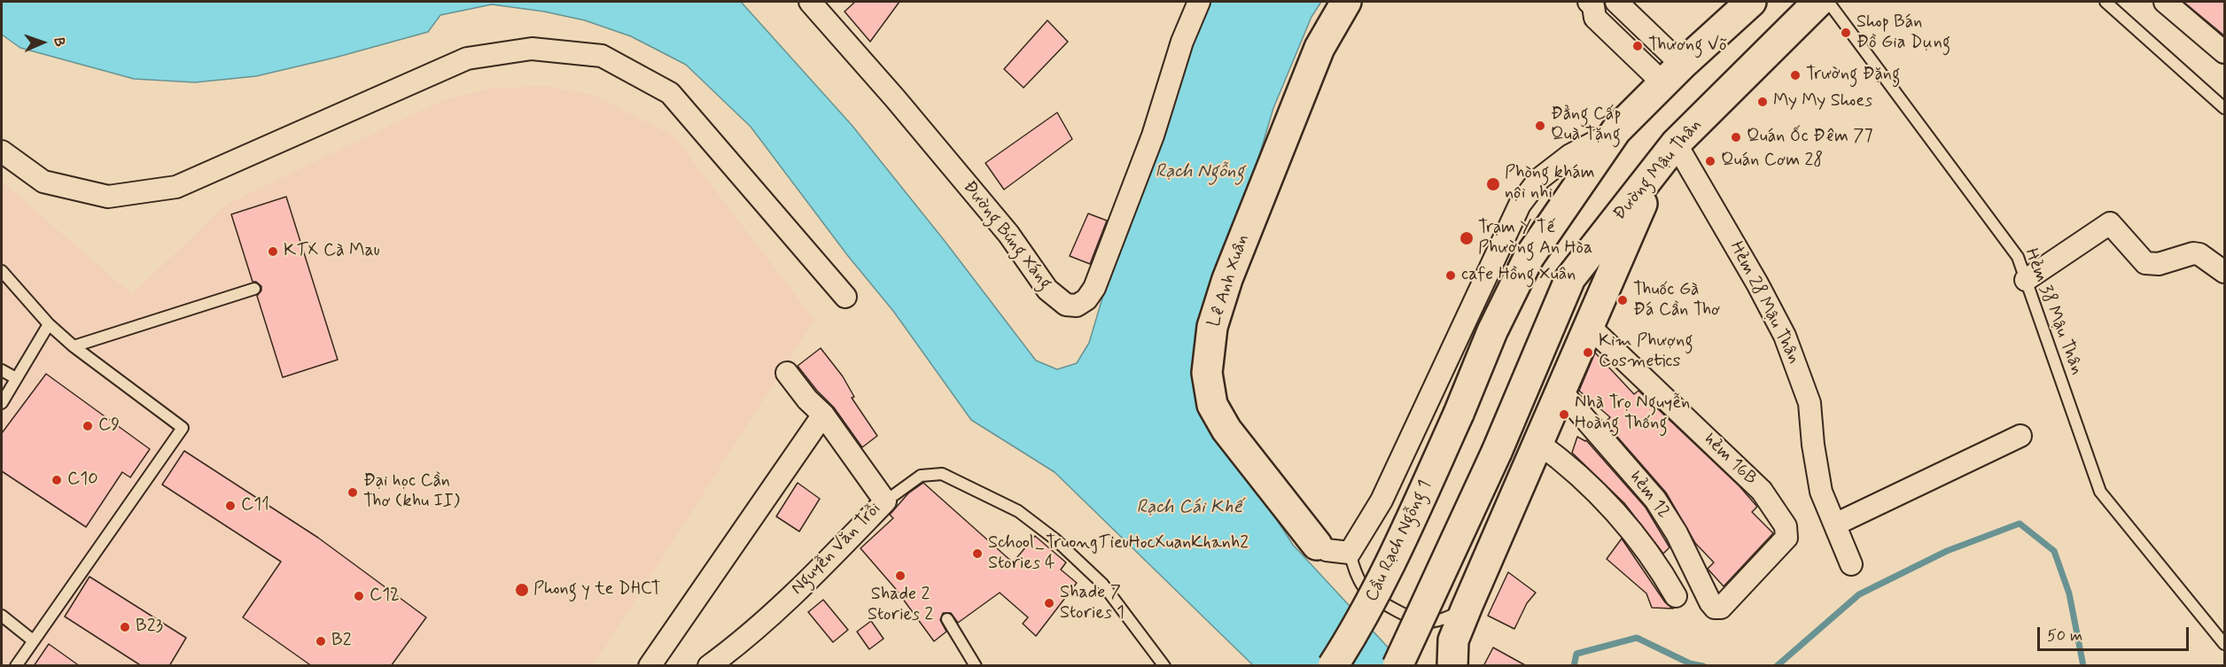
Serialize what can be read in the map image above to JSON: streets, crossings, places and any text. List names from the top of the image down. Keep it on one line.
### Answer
{"streets":{"main road":["Đường Mậu Thân","Lê Anh Xuân","Cầu Rạch Ngỗng 1"],"street":["Đường Búng Xáng","Hẻm 28 Mậu Thân","hẻm 16B","hẻm 12","Nguyễn Văn Trỗi"],"lane":["Hẻm 38 Mậu Thân"]},"crossings":[["Đường Mậu Thân","Hẻm 28 Mậu Thân"],["hẻm 16B","hẻm 12"]],"water":["Rạch Ngỗng","Rạch Cái Khế"],"places":["Shop Bán Đồ Gia Dụng","Thương Võ","Trường Đặng","My My Shoes","Đẳng Cấp Quà Tặng","Quán Ốc Đêm 77","Quán Cơm 28","Phòng khám nội nhi","Trạm Y Tế Phường An Hòa","KTX Cà Mau","cafe Hồng Xuân","Thuốc Gà Đá Cần Thơ","Kim Phượng Cosmetics","Nhà Trọ Nguyễn Hoàng Thống","C9","C10","Đại học Cần Thơ (khu II)","C11","School_TruongTieuHocXuanKhanh2 Stories 4","Shade 2 Stories 2","Phong y te DHCT","C12","Shade 7 Stories 1","B23","B2"],"scale_bar":"50 m","north":"right"}
